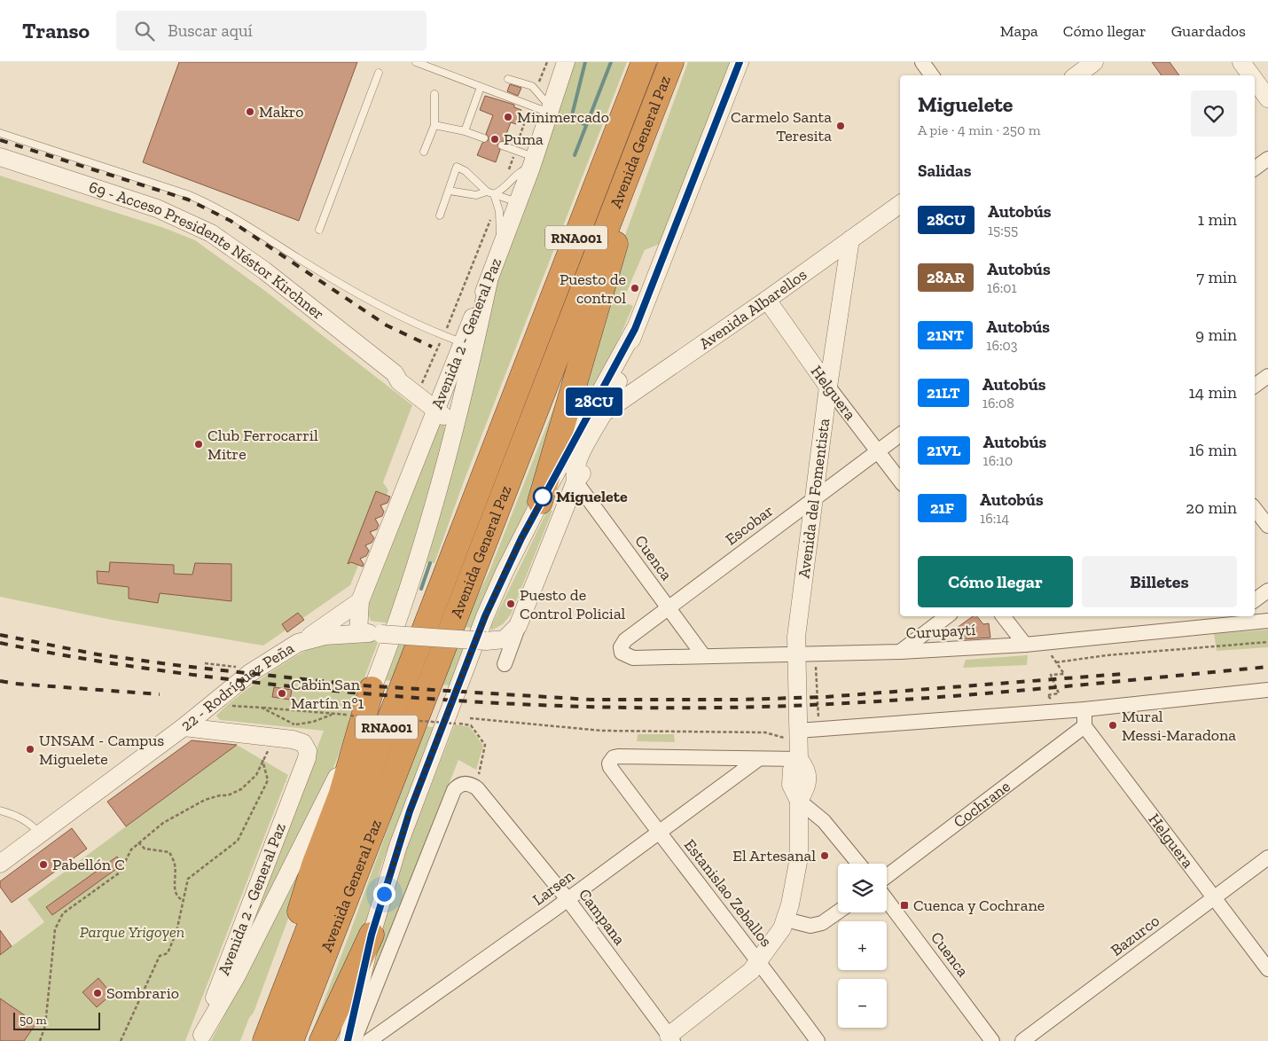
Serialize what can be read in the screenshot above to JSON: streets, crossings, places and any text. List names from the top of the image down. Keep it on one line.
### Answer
{"streets":{"highway":["Avenida General Paz","RNA001"],"street":["69 - Acceso Presidente Néstor Kirchner","Avenida Albarellos","Avenida 2 - General Paz","Helguera","Avenida del Fomentista","Escobar","Cuenca","Curupaytí","22 - Rodríguez Peña","Cochrane","Larsen","Estanislao Zeballos","Campana","Bazurco"]},"crossings":[["Avenida General Paz","Avenida Albarellos"],["Avenida General Paz","Cuenca"],["Avenida General Paz","22 - Rodríguez Peña"],["69 - Acceso Presidente Néstor Kirchner","Avenida 2 - General Paz"],["Avenida Albarellos","Helguera"],["Avenida Albarellos","Avenida del Fomentista"],["Avenida 2 - General Paz","22 - Rodríguez Peña"],["Helguera","Avenida del Fomentista"],["Helguera","Escobar"],["Helguera","Cochrane"],["Helguera","Bazurco"],["Avenida del Fomentista","Escobar"],["Avenida del Fomentista","Curupaytí"],["Avenida del Fomentista","Estanislao Zeballos"],["Escobar","Cuenca"],["Escobar","Curupaytí"],["Cuenca","Curupaytí"],["Larsen","Estanislao Zeballos"],["Larsen","Campana"]],"parks":["Parque Yrigoyen"],"places":{"other":["Makro","Minimercado","Carmelo Santa Teresita","Puma","Puesto de control","Club Ferrocarril Mitre","Miguelete","Puesto de Control Policial","Cabin San Martín n°1","Mural Messi-Maradona","UNSAM - Campus Miguelete","El Artesanal","Pabellón C","Sombrario"],"transit":["Cuenca y Cochrane"]},"lines":["bus line 28CU"],"scale_bar":"50 m","page":{"header":"Transo","search":"Buscar aquí","nav":["Mapa","Cómo llegar","Guardados"],"on_map":"28CU","heading":[["Miguelete","A pie · 4 min · 250 m"],"Salidas"],"list":[{"mark":"28CU","name":"Autobús","note":"15:55","value":"1 min"},{"mark":"28AR","name":"Autobús","note":"16:01","value":"7 min"},{"mark":"21NT","name":"Autobús","note":"16:03","value":"9 min"},{"mark":"21LT","name":"Autobús","note":"16:08","value":"14 min"},{"mark":"21VL","name":"Autobús","note":"16:10","value":"16 min"},{"mark":"21F","name":"Autobús","note":"16:14","value":"20 min"}],"buttons":["Cómo llegar","Billetes"],"map_buttons":["+","−"],"scale":"50 m"}}
